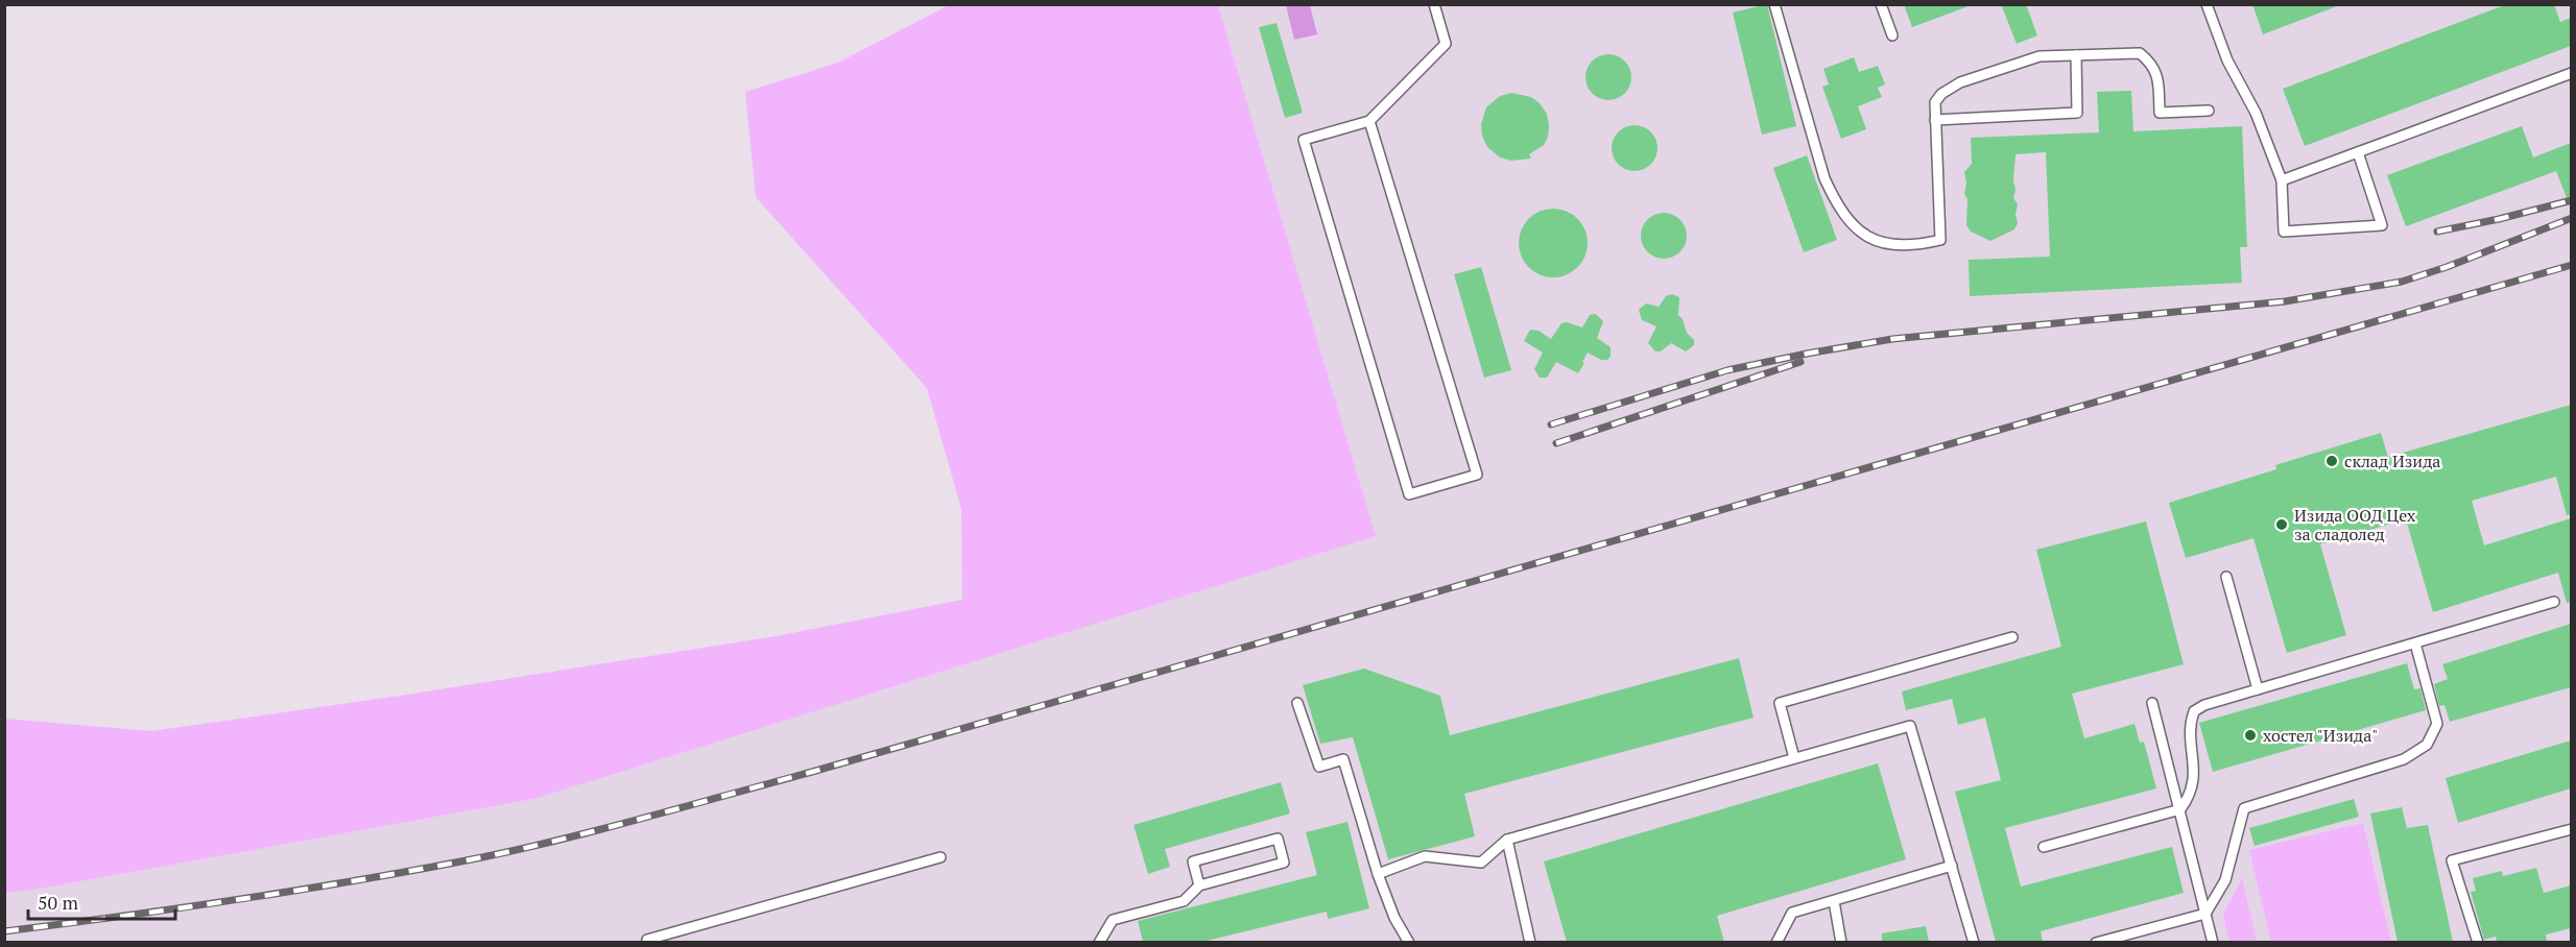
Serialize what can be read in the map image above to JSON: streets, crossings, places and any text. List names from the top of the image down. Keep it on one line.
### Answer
{"places":["склад Изида","Изида ООД Цех за сладолед","хостел \"Изида\""],"scale_bar":"50 m"}
